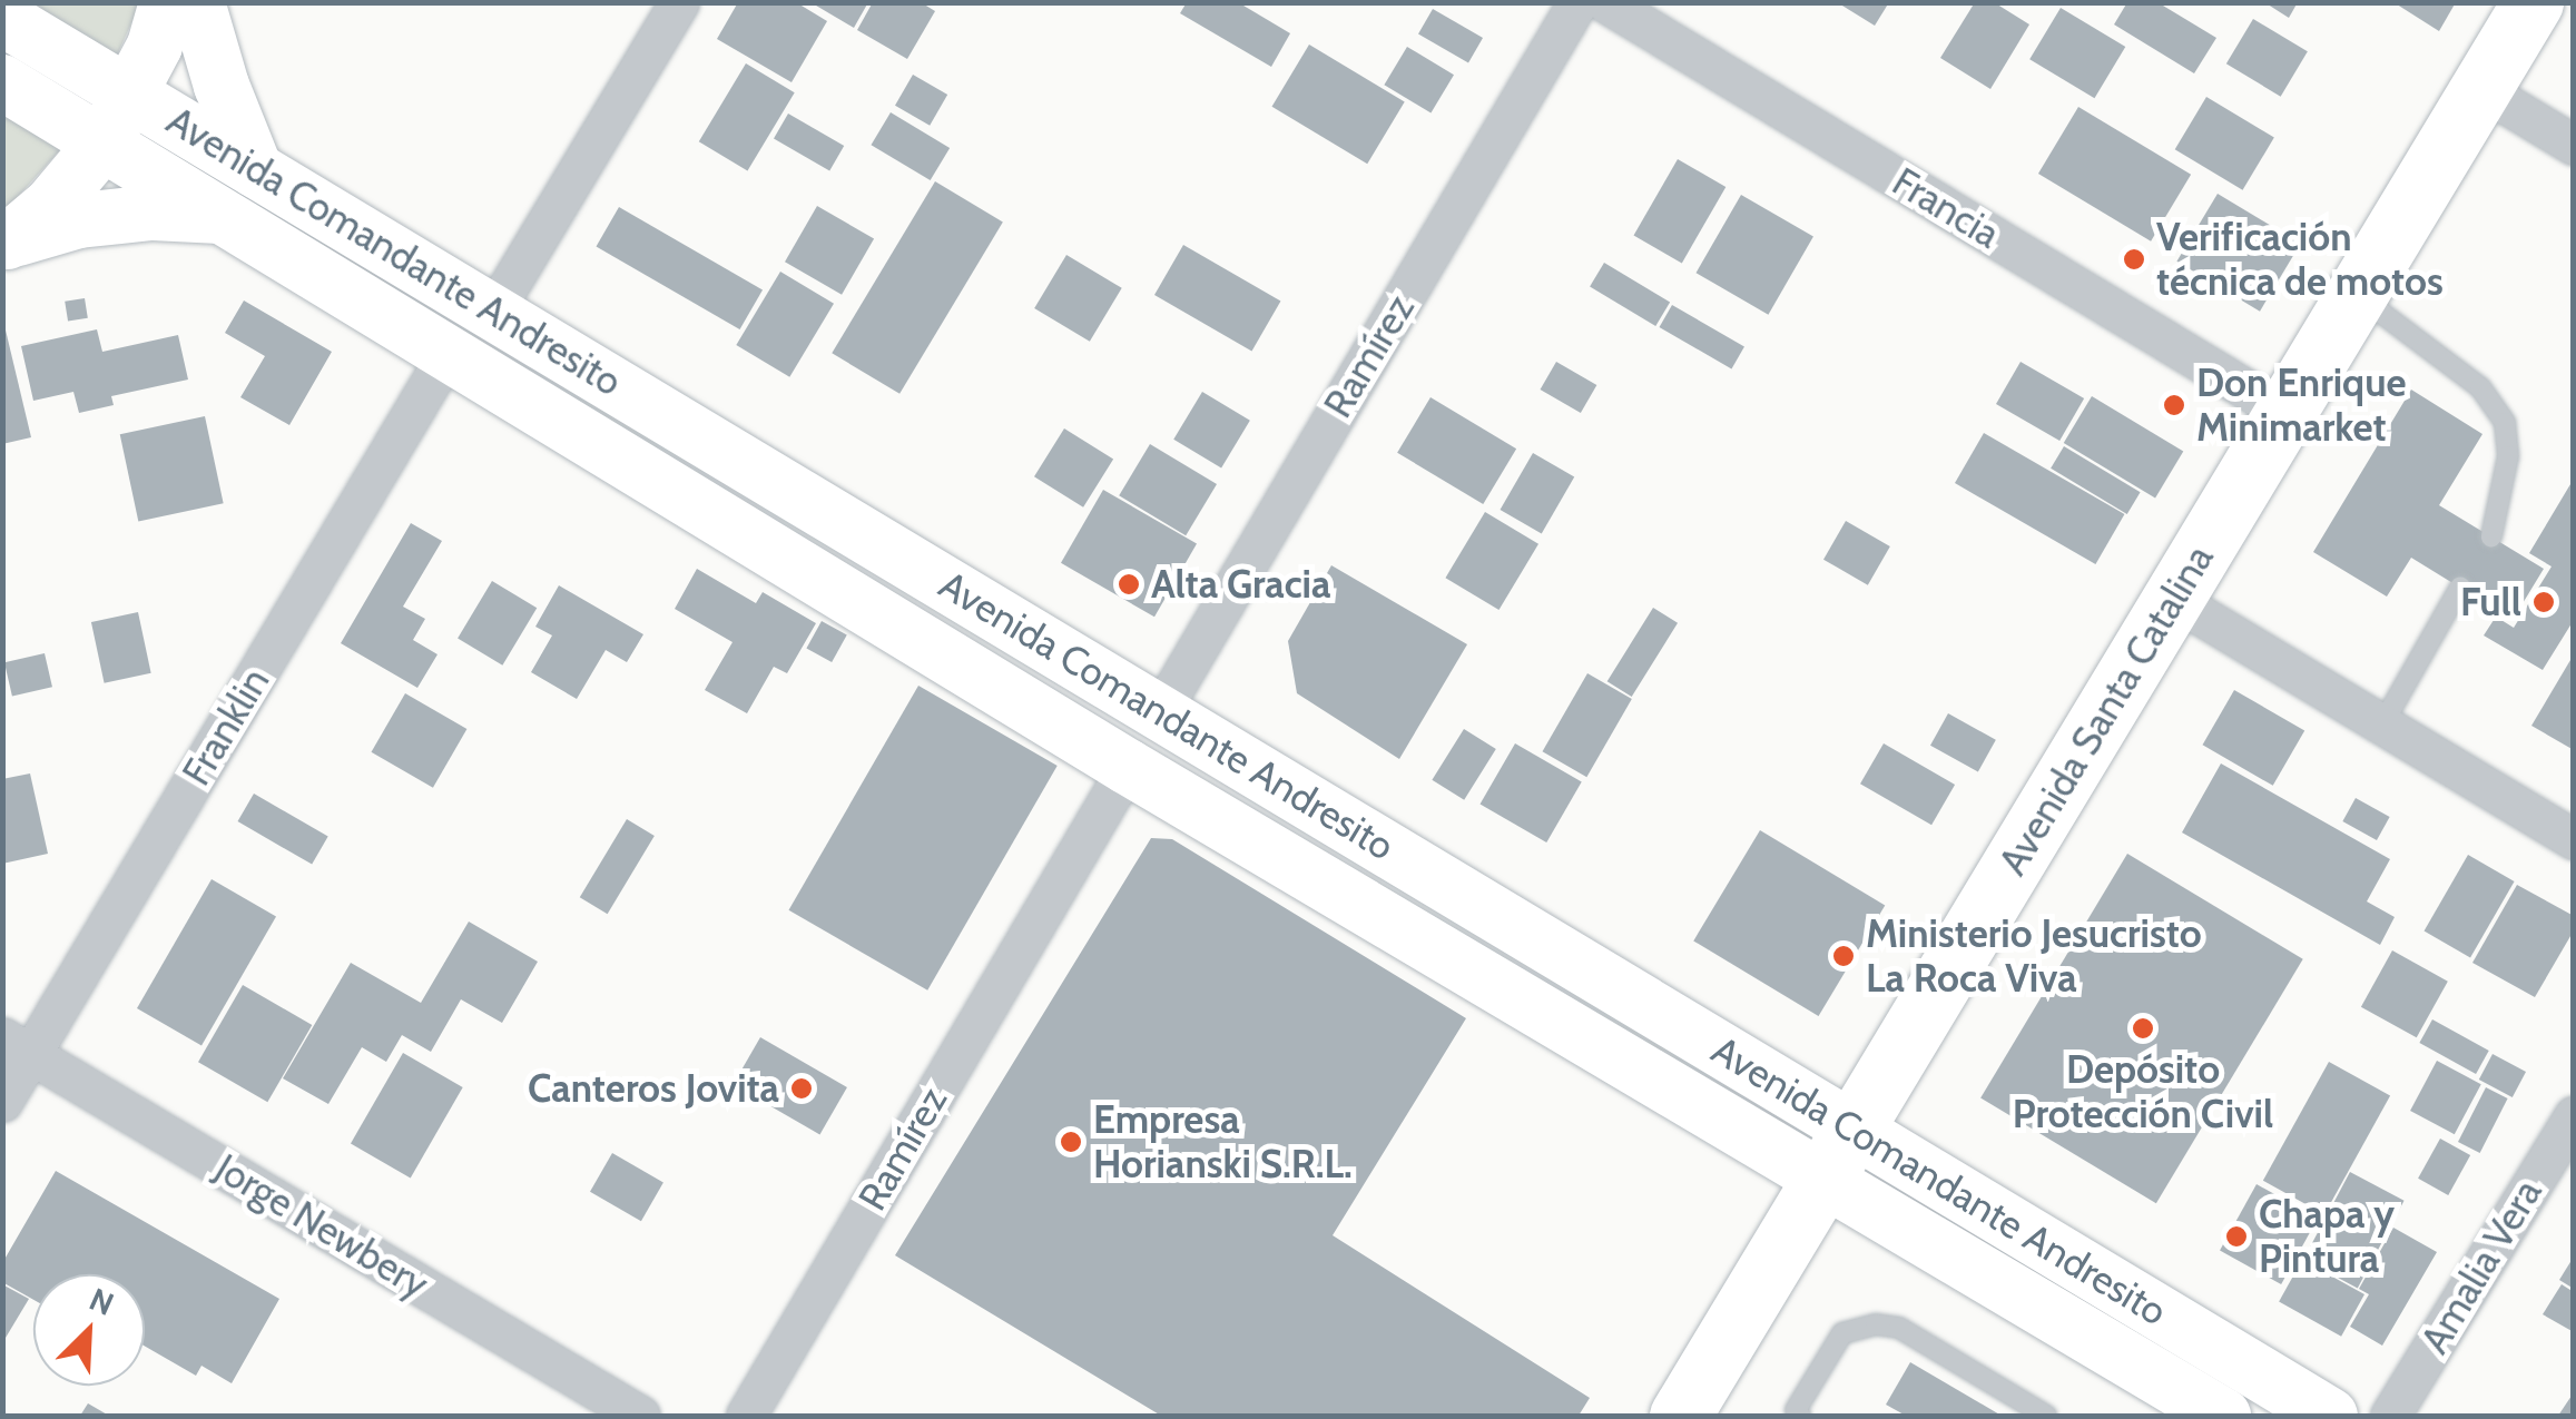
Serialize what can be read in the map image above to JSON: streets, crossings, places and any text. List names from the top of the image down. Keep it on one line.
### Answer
{"streets":{"main road":["Avenida Comandante Andresito","Avenida Santa Catalina"],"street":["Francia","Ramírez","Franklin","Jorge Newbery","Amalia Vera"]},"crossings":[["Francia","Avenida Santa Catalina"],["Avenida Comandante Andresito","Ramírez"],["Avenida Comandante Andresito","Avenida Santa Catalina"],["Avenida Comandante Andresito","Franklin"],["Franklin","Jorge Newbery"]],"places":["Verificación técnica de motos","Don Enrique Minimarket","Alta Gracia","Full","Ministerio Jesucristo La Roca Viva","Depósito Protección Civil","Canteros Jovita","Empresa Horianski S.R.L.","Chapa y Pintura"],"north":"top right"}
